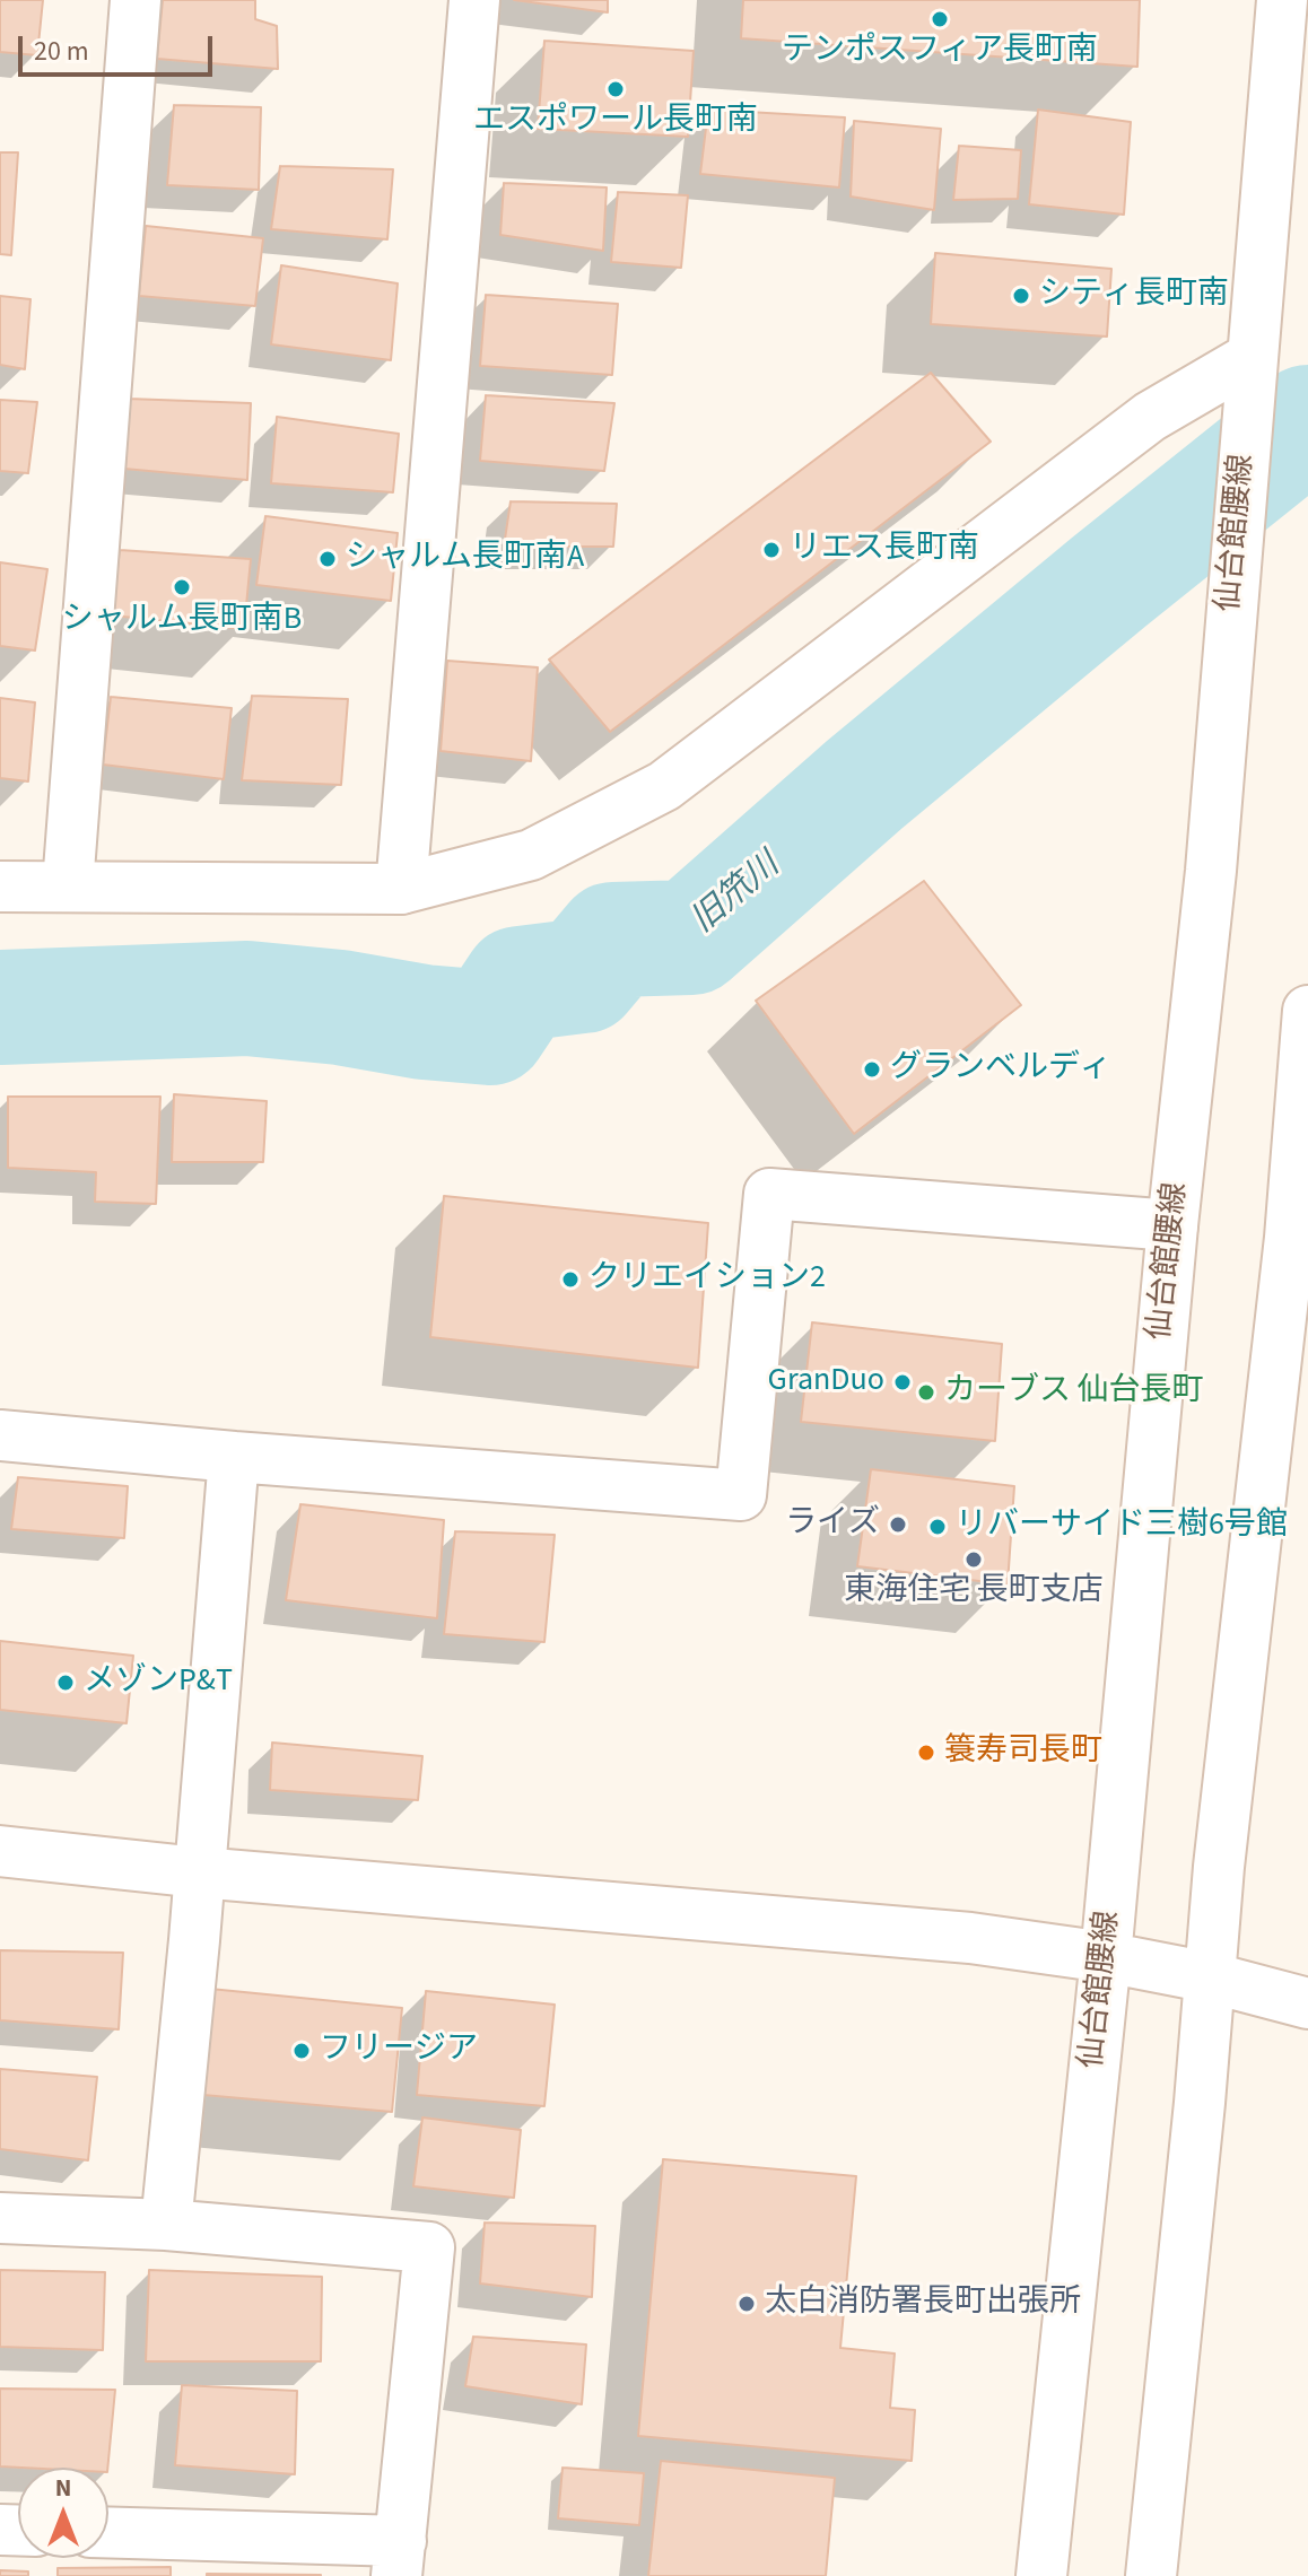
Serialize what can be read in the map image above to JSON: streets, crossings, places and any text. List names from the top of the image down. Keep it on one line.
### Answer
{"streets":{"street":["仙台館腰線"]},"water":["旧笊川"],"places":["テンポスフィア長町南","エスポワール長町南","シティ長町南","リエス長町南","シャルム長町南A","シャルム長町南B","グランベルディ","クリエイション2","GranDuo","カーブス 仙台長町","ライズ","リバーサイド三樹6号館","東海住宅 長町支店","メゾンP&T","簑寿司長町","フリージア","太白消防署長町出張所"],"scale_bar":"20 m","north":"top"}
